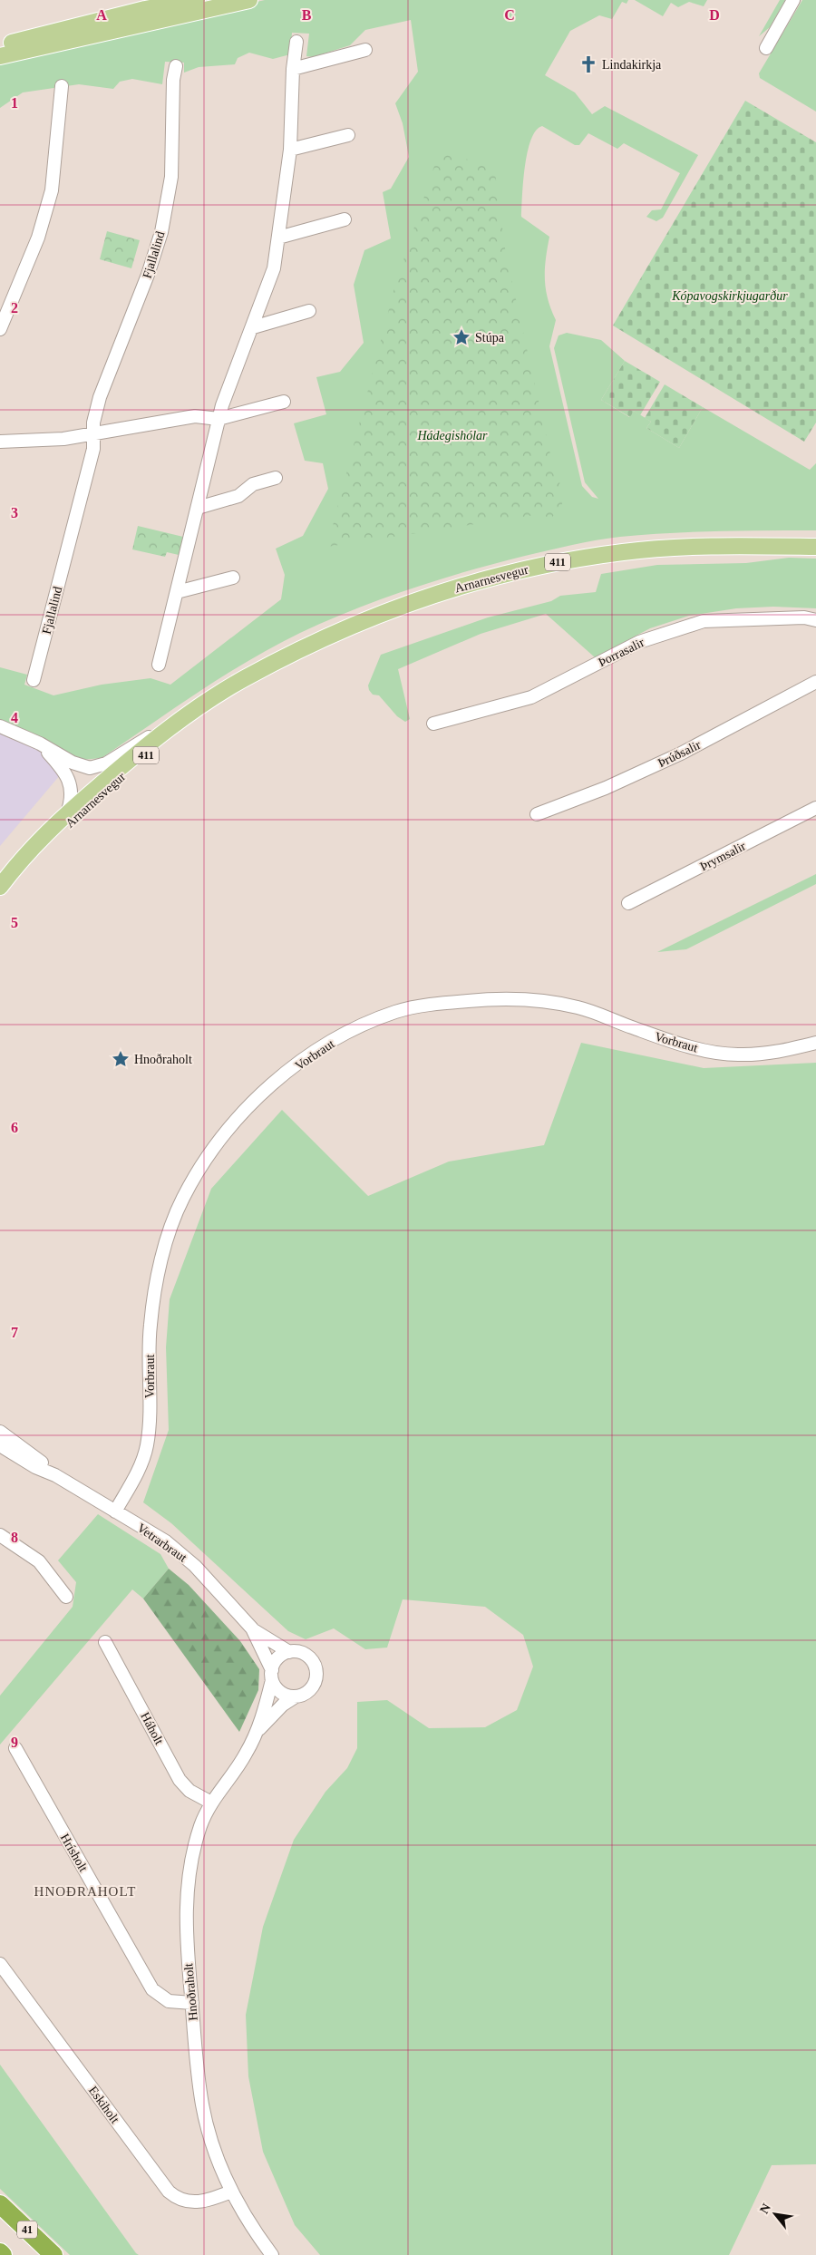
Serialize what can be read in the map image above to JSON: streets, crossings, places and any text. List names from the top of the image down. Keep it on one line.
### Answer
{"streets":{"highway":["41"],"main road":["411","Arnarnesvegur"],"street":["Fjallalind","Þorrasalir","Þrúðsalir","Þrymsalir","Vorbraut","Vetrarbraut","Háholt","Hrísholt","Hnoðraholt","Eskiholt"]},"crossings":[["Vorbraut","Vetrarbraut"],["Vetrarbraut","Hnoðraholt"],["Háholt","Hnoðraholt"],["Hrísholt","Hnoðraholt"],["Hnoðraholt","Eskiholt"]],"districts":["HNOÐRAHOLT"],"parks":["Kópavogskirkjugarður","Hádegishólar"],"places":{"church":["Lindakirkja"],"place":["Stúpa","Hnoðraholt"]},"north":"top left","grid":{"columns":["A","B","C","D"],"rows":["1","2","3","4","5","6","7","8","9"]}}
